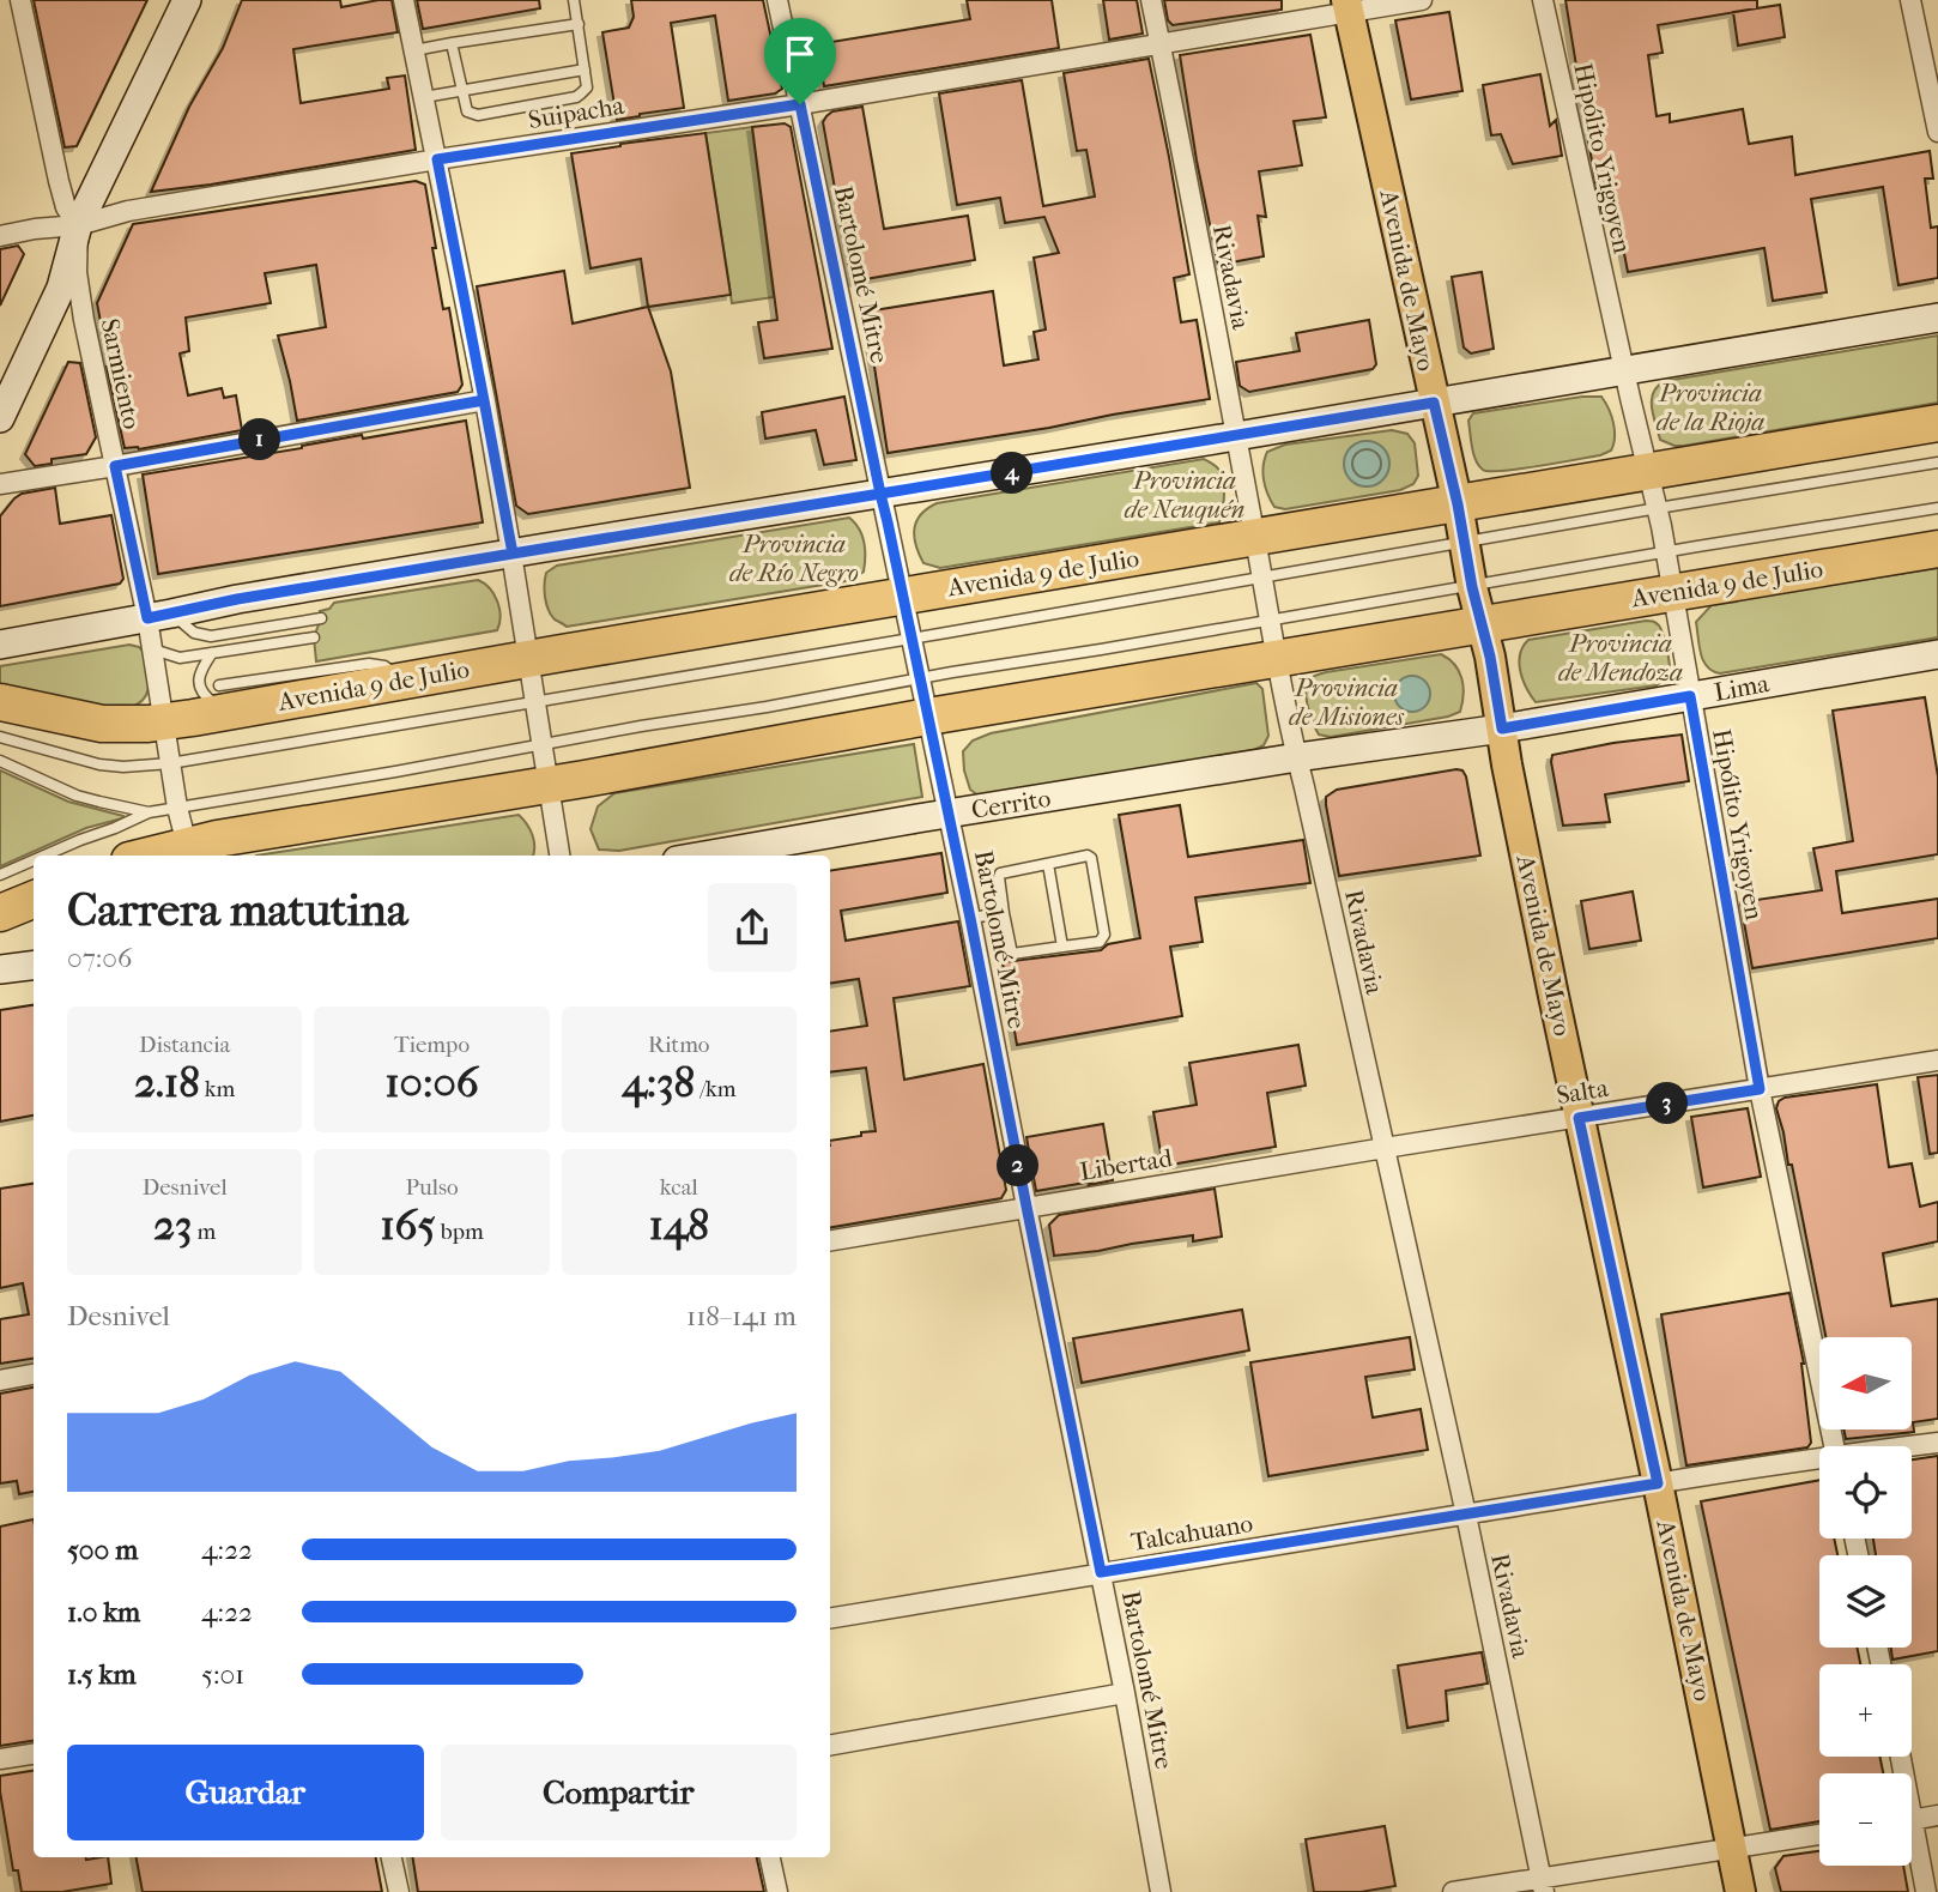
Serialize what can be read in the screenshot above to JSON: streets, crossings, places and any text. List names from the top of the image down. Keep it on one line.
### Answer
{"streets":{"highway":["Avenida 9 de Julio"],"main road":["Avenida de Mayo"],"street":["Suipacha","Hipólito Yrigoyen","Bartolomé Mitre","Rivadavia","Sarmiento","Lima","Cerrito","Salta","Libertad","Talcahuano"]},"crossings":[["Suipacha","Bartolomé Mitre"],["Suipacha","Rivadavia"],["Suipacha","Avenida de Mayo"],["Suipacha","Sarmiento"],["Hipólito Yrigoyen","Avenida 9 de Julio"],["Hipólito Yrigoyen","Lima"],["Hipólito Yrigoyen","Salta"],["Bartolomé Mitre","Avenida 9 de Julio"],["Bartolomé Mitre","Cerrito"],["Bartolomé Mitre","Libertad"],["Bartolomé Mitre","Talcahuano"],["Rivadavia","Avenida 9 de Julio"],["Rivadavia","Lima"],["Rivadavia","Cerrito"],["Rivadavia","Salta"],["Rivadavia","Libertad"],["Rivadavia","Talcahuano"],["Avenida de Mayo","Avenida 9 de Julio"],["Avenida de Mayo","Lima"],["Avenida de Mayo","Salta"],["Avenida de Mayo","Talcahuano"],["Sarmiento","Avenida 9 de Julio"],["Lima","Cerrito"],["Salta","Libertad"]],"parks":["Provincia de la Rioja","Provincia de Neuquén","Provincia de Río Negro","Provincia de Mendoza","Provincia de Misiones"],"north":"left","page":{"pins":["1","4","3","2"],"heading":["Carrera matutina","07:06"],"stats":[["Distancia","2.18 km"],["Tiempo","10:06"],["Ritmo","4:38 /km"],["Desnivel","23 m"],["Pulso","165 bpm"],["kcal","148"]],"chart":["Desnivel","118–141 m"],"map_buttons":["+","−"],"list":[{"name":"500 m","note":"4:22"},{"name":"1.0 km","note":"4:22"},{"name":"1.5 km","note":"5:01"}],"buttons":["Guardar","Compartir"]}}
